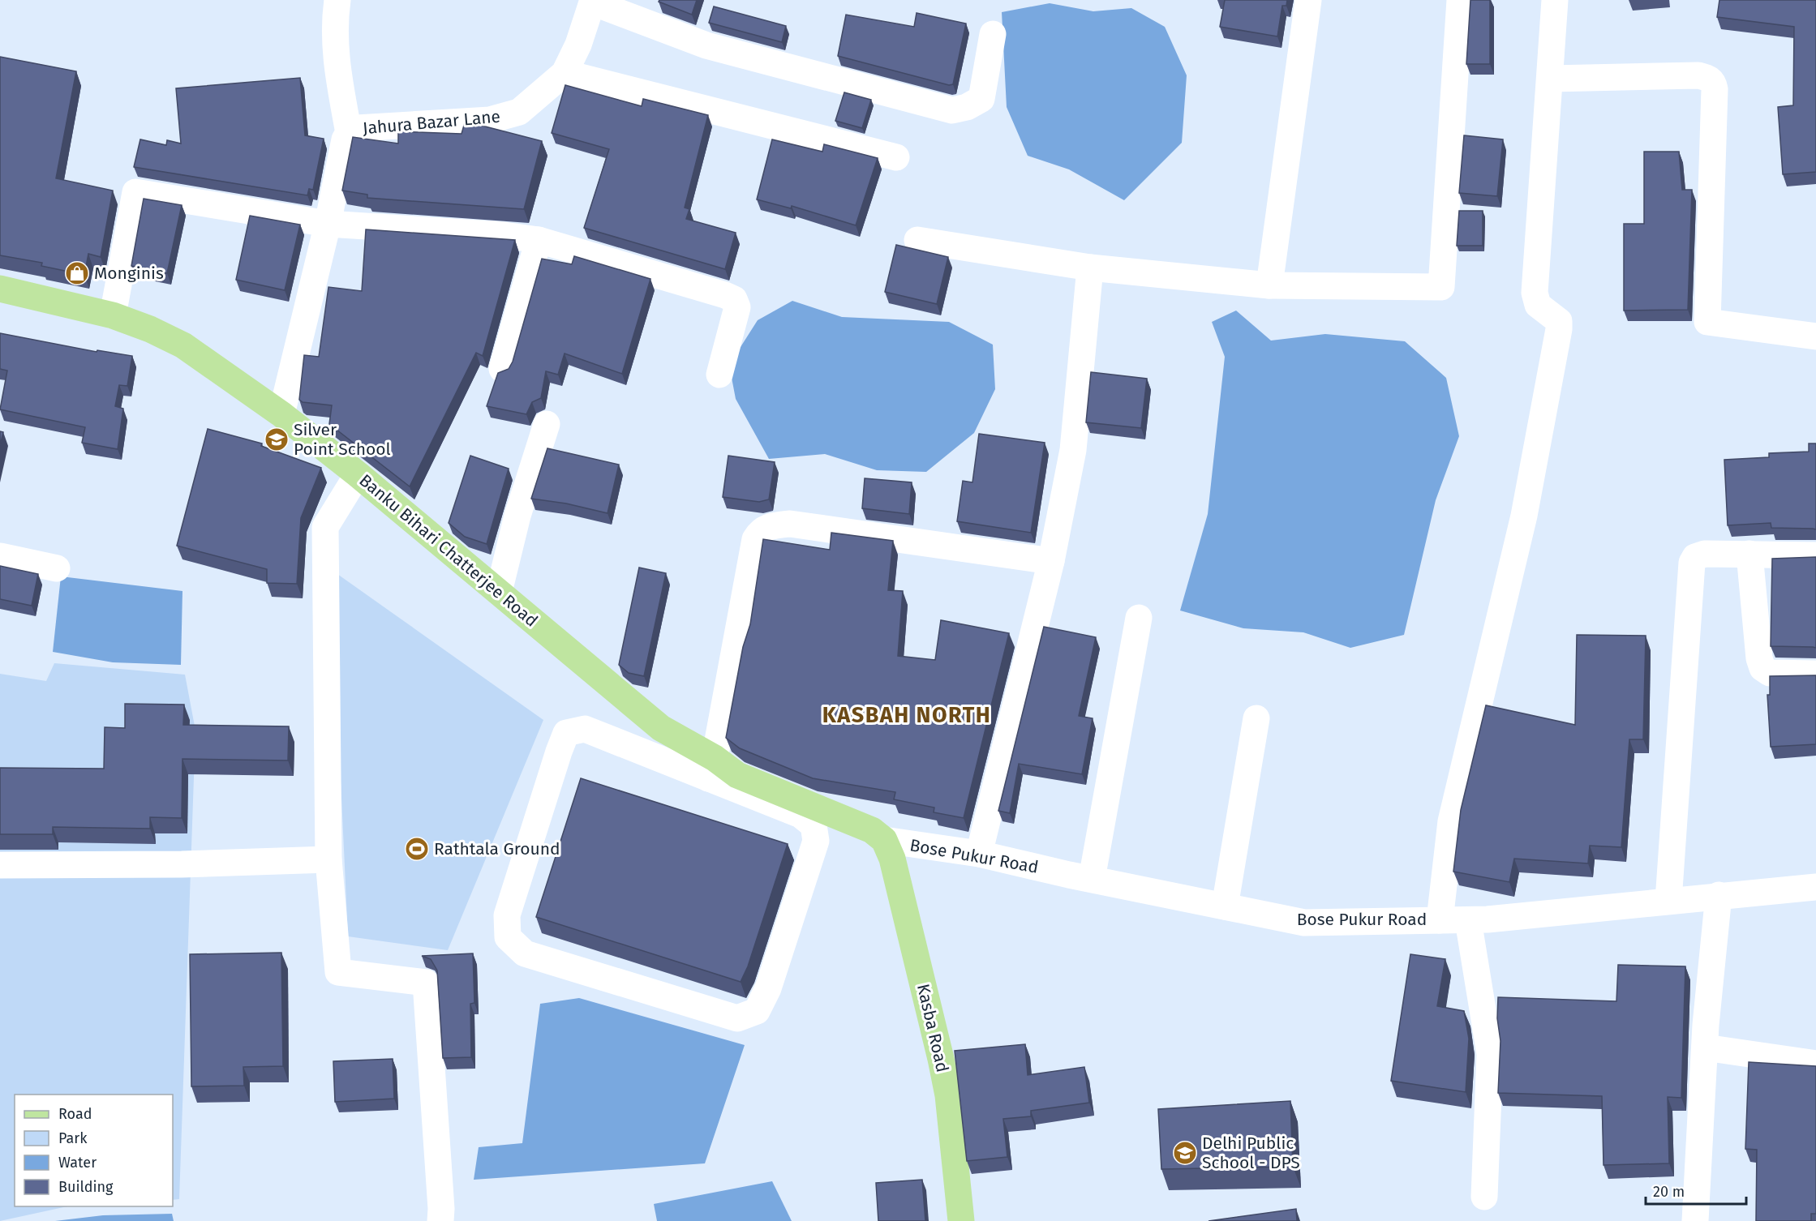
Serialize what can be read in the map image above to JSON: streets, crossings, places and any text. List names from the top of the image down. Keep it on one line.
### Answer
{"streets":{"main road":["Banku Bihari Chatterjee Road","Kasba Road"],"street":["Jahura Bazar Lane","Bose Pukur Road"]},"crossings":[["Jahura Bazar Lane","Banku Bihari Chatterjee Road"],["Banku Bihari Chatterjee Road","Bose Pukur Road"],["Banku Bihari Chatterjee Road","Kasba Road"],["Bose Pukur Road","Kasba Road"]],"districts":["KASBAH NORTH"],"places":{"shop":["Monginis"],"school or university":["Silver Point School","Delhi Public School - DPS"],"sports":["Rathtala Ground"]},"legend":["Road","Park","Water","Building"],"scale_bar":"20 m"}
